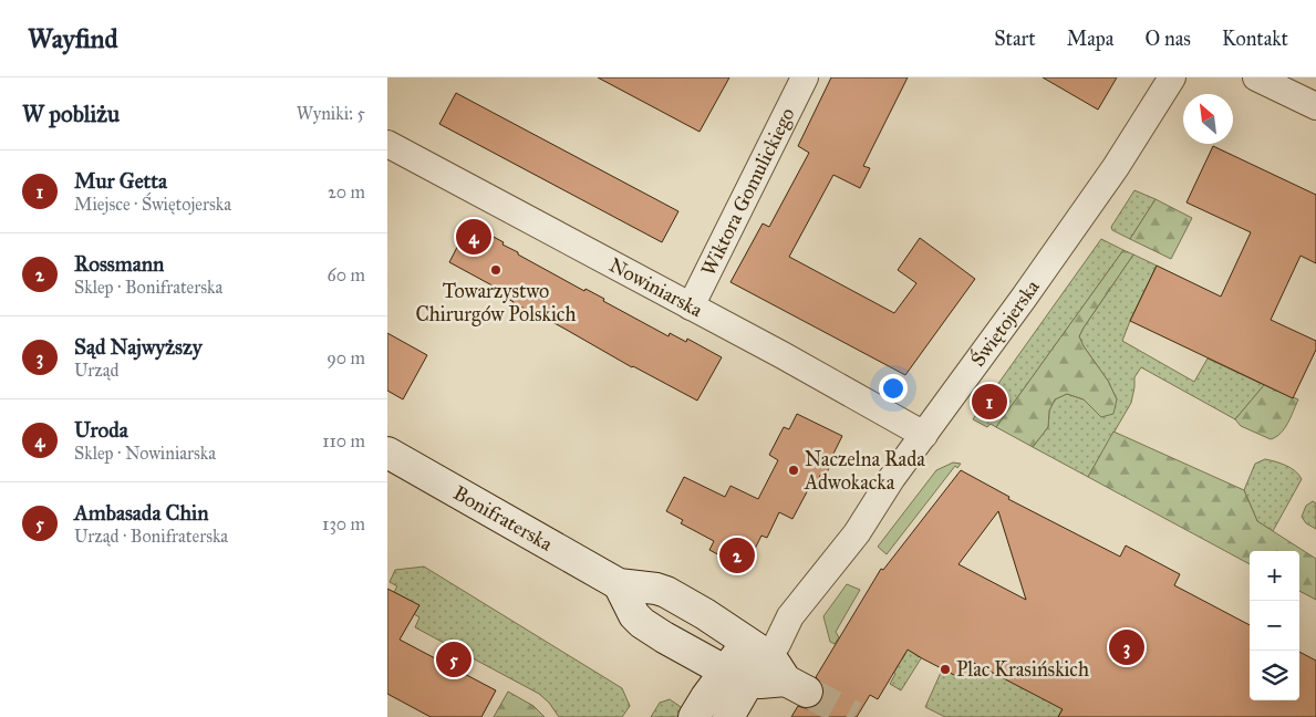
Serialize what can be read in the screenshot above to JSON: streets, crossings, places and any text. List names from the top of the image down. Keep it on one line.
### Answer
{"streets":{"street":["Wiktora Gomulickiego","Nowiniarska","Świętojerska","Bonifraterska"]},"crossings":[["Wiktora Gomulickiego","Nowiniarska"],["Nowiniarska","Świętojerska"],["Świętojerska","Bonifraterska"]],"places":["Towarzystwo Chirurgów Polskich","Naczelna Rada Adwokacka","Plac Krasińskich"],"north":"top left","page":{"header":"Wayfind","nav":["Start","Mapa","O nas","Kontakt"],"heading":["W pobliżu","Wyniki: 5"],"list":[{"mark":"1","name":"Mur Getta","note":"Miejsce · Świętojerska","value":"20 m"},{"mark":"2","name":"Rossmann","note":"Sklep · Bonifraterska","value":"60 m"},{"mark":"3","name":"Sąd Najwyższy","note":"Urząd","value":"90 m"},{"mark":"4","name":"Uroda","note":"Sklep · Nowiniarska","value":"110 m"},{"mark":"5","name":"Ambasada Chin","note":"Urząd · Bonifraterska","value":"130 m"}],"pins":["4","1","2","3","5"],"map_buttons":["+","−"]}}
